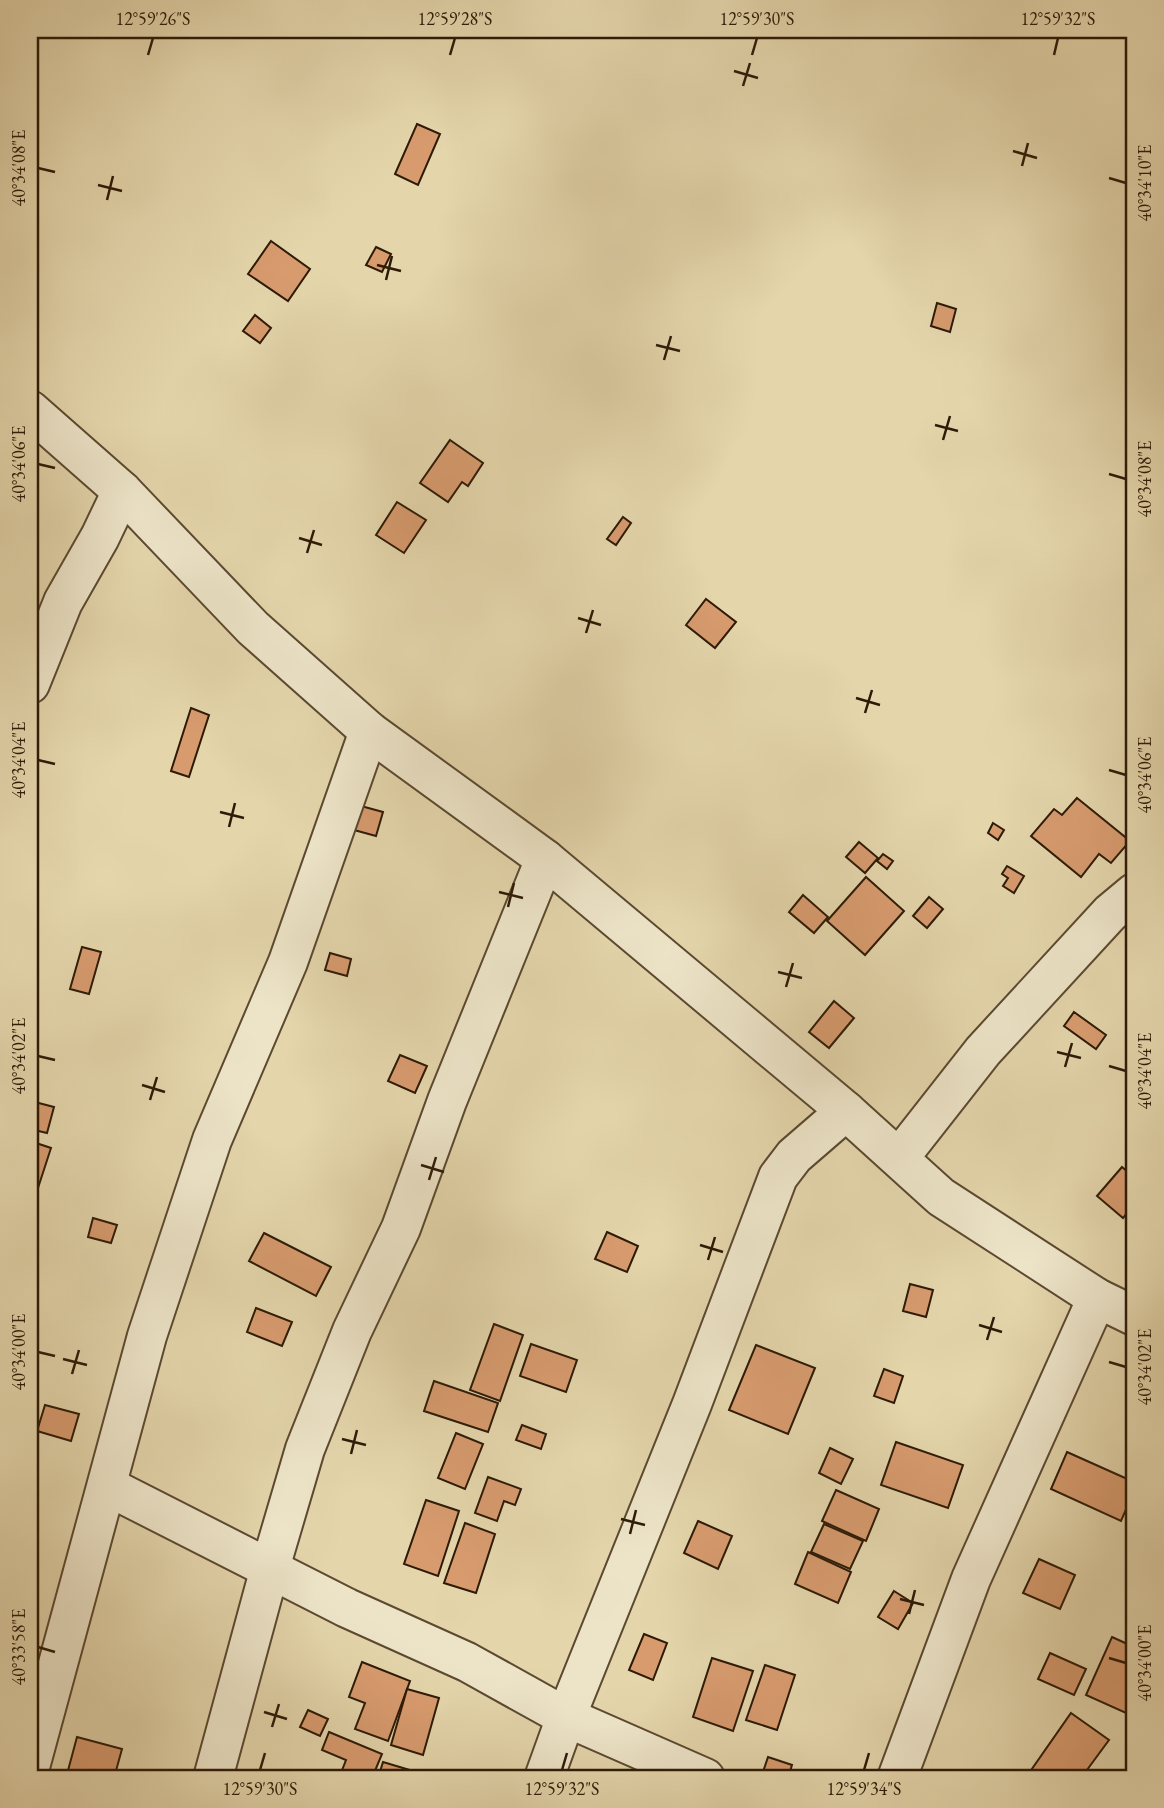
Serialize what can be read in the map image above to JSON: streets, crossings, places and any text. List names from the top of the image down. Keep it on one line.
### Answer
{"coordinates":["12°59'26\"S","12°59'28\"S","12°59'30\"S","12°59'32\"S","40°34'08\"E","40°34'10\"E","40°34'06\"E","40°34'04\"E","40°34'02\"E","40°34'00\"E","40°33'58\"E","12°59'34\"S"]}
